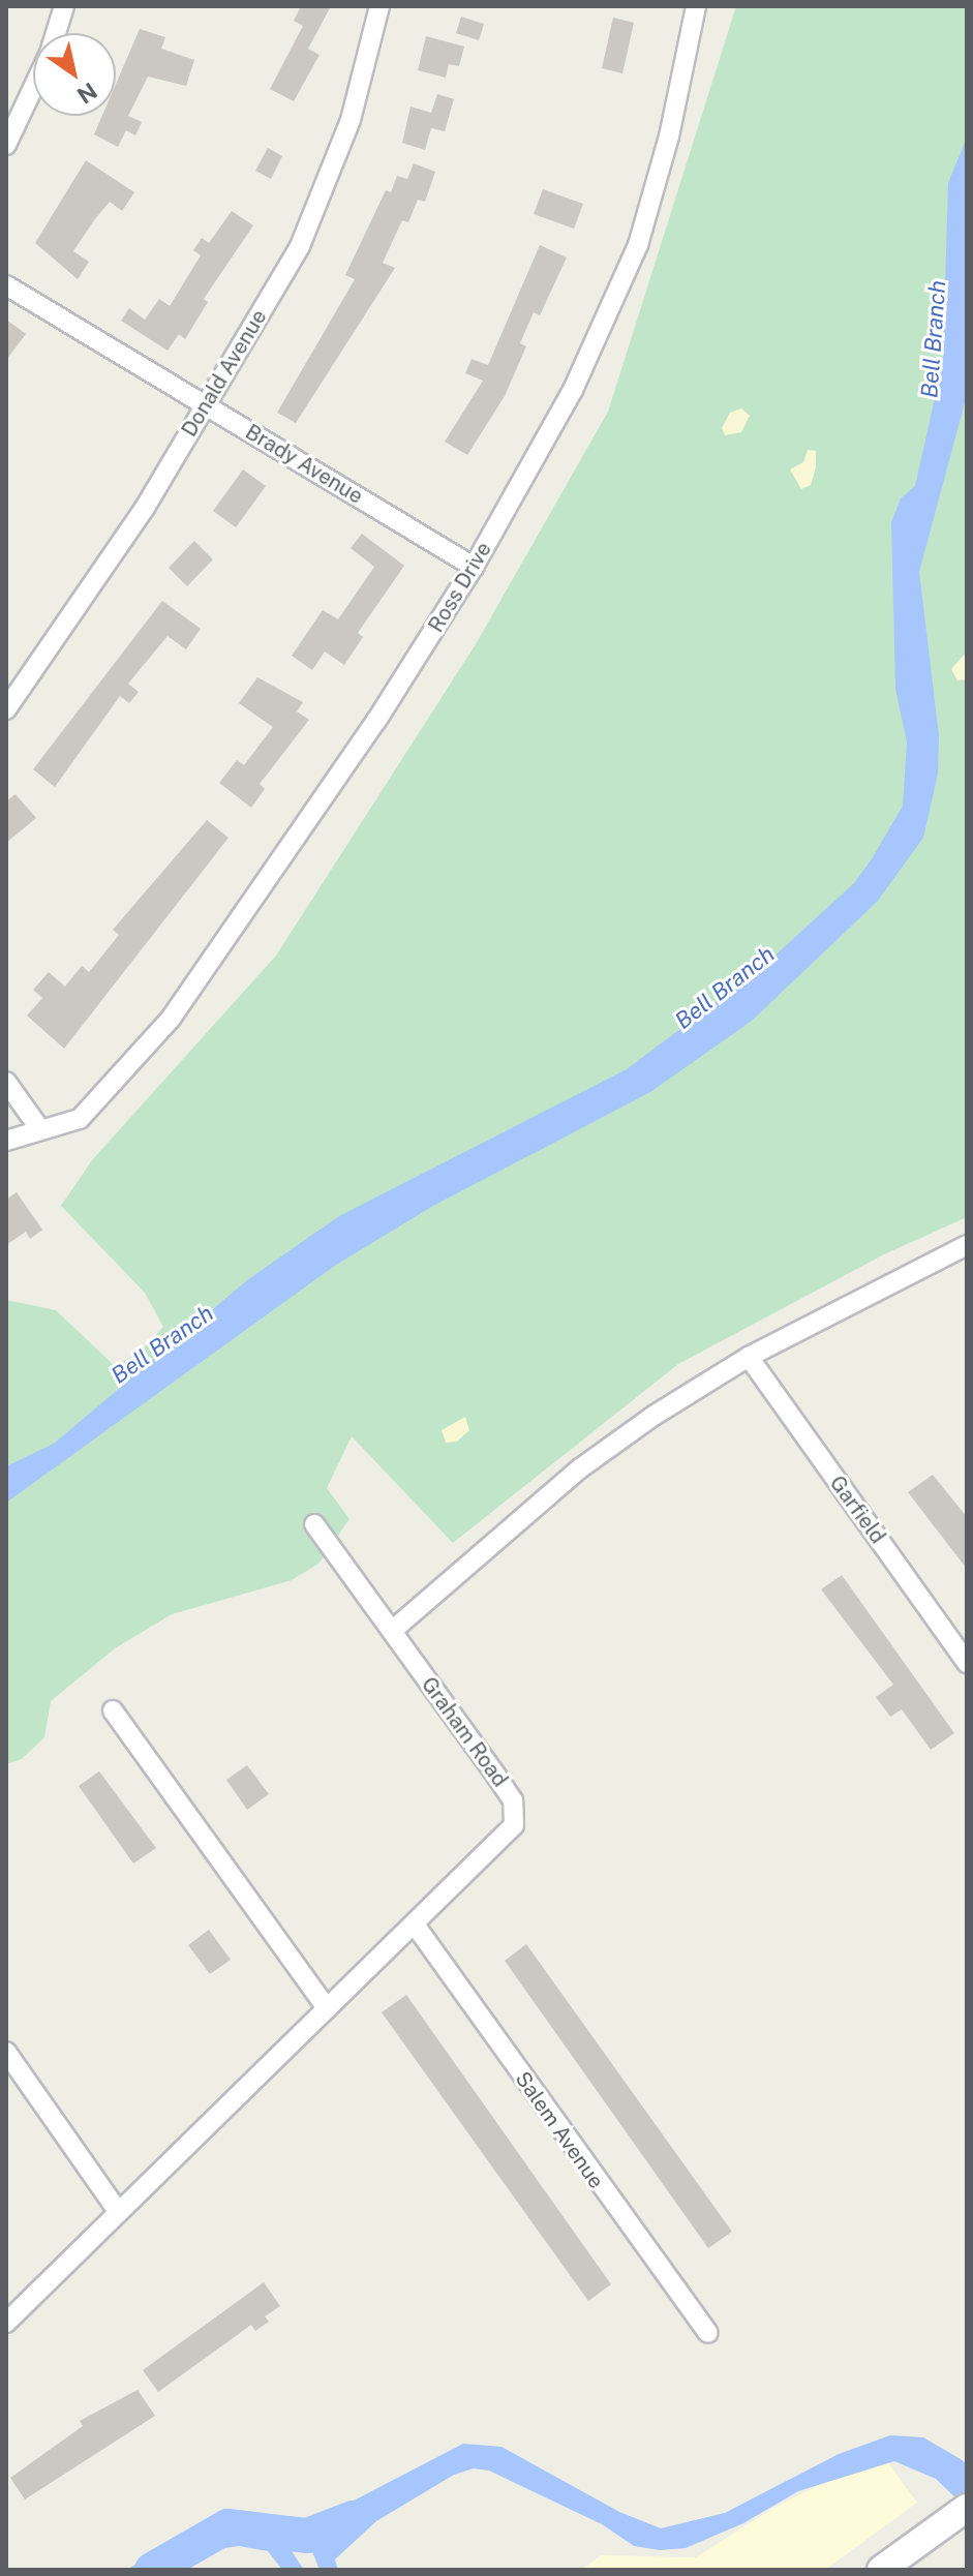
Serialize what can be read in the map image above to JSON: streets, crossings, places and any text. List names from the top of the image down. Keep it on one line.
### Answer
{"streets":{"street":["Donald Avenue","Brady Avenue","Ross Drive","Garfield","Graham Road","Salem Avenue"]},"crossings":[["Donald Avenue","Brady Avenue"],["Brady Avenue","Ross Drive"],["Graham Road","Salem Avenue"]],"water":["Bell Branch"],"north":"bottom right"}
